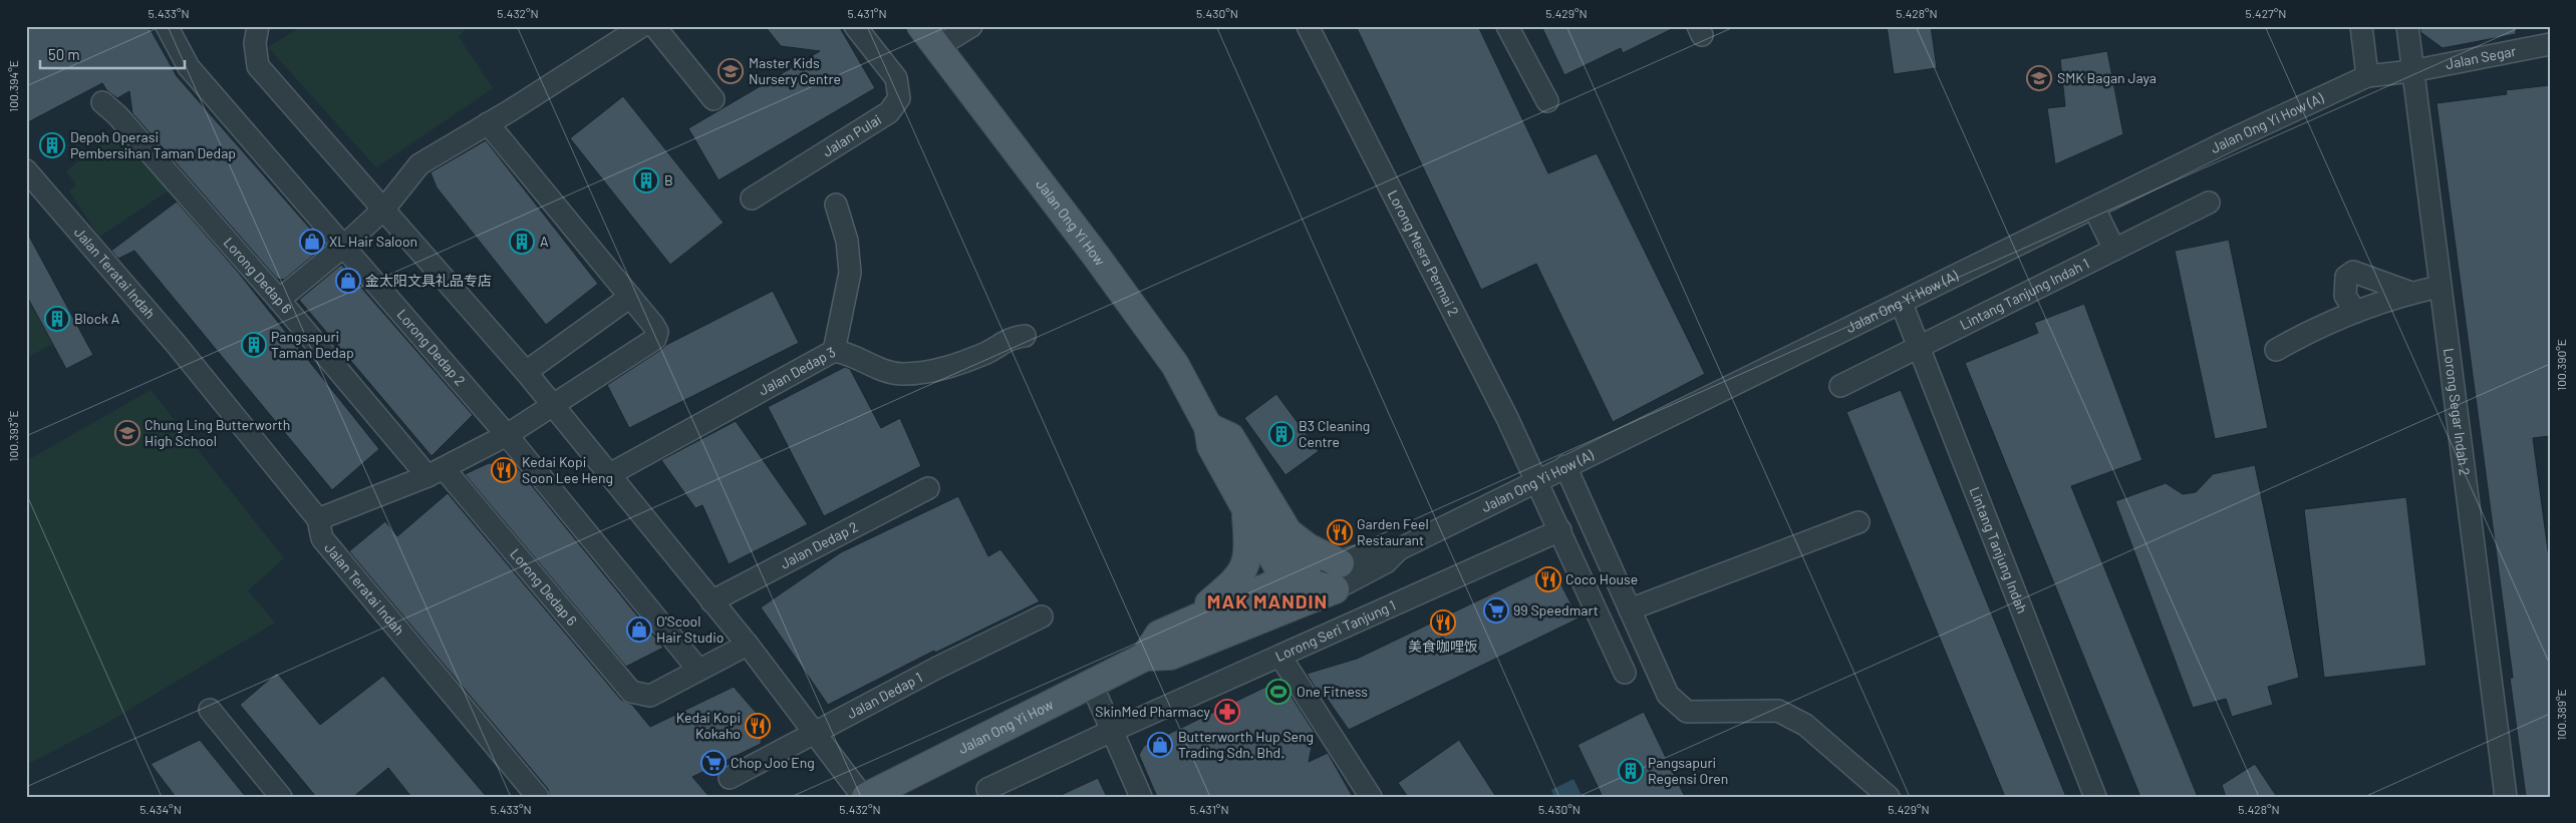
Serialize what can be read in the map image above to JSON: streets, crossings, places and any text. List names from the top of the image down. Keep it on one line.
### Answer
{"streets":{"main road":["Jalan Ong Yi How"],"street":["Jalan Segar","Jalan Ong Yi How (A)","Jalan Pulai","Lorong Mesra Permai 2","Jalan Teratai Indah","Lorong Dedap 6","Lintang Tanjung Indah 1","Lorong Dedap 2","Jalan Dedap 3","Lorong Segar Indah 2","Jalan Dedap 2","Lintang Tanjung Indah","Lorong Seri Tanjung 1","Jalan Dedap 1"]},"crossings":[["Jalan Segar","Jalan Ong Yi How (A)"],["Jalan Segar","Lorong Segar Indah 2"],["Jalan Ong Yi How (A)","Jalan Ong Yi How"],["Jalan Ong Yi How (A)","Lorong Mesra Permai 2"],["Jalan Ong Yi How (A)","Lorong Segar Indah 2"],["Jalan Ong Yi How (A)","Lintang Tanjung Indah"],["Lorong Mesra Permai 2","Lorong Seri Tanjung 1"],["Lorong Dedap 6","Lorong Dedap 2"],["Lintang Tanjung Indah 1","Lintang Tanjung Indah"]],"districts":["MAK MANDIN"],"places":{"school or university":["Master Kids Nursery Centre","SMK Bagan Jaya","Chung Ling Butterworth High School"],"building":["Depoh Operasi Pembersihan Taman Dedap","B","A","Block A","Pangsapuri Taman Dedap","B3 Cleaning Centre","Pangsapuri Regensi Oren"],"shop":["XL Hair Saloon","金太阳文具礼品专店","O'Scool Hair Studio","Butterworth Hup Seng Trading Sdn. Bhd."],"restaurant":["Kedai Kopi Soon Lee Heng","Garden Feel Restaurant","Coco House","美食咖哩饭","Kedai Kopi Kokaho"],"supermarket":["99 Speedmart","Chop Joo Eng"],"sports":["One Fitness"],"pharmacy":["SkinMed Pharmacy"]},"scale_bar":"50 m","coordinates":["5.433°N","5.432°N","5.431°N","5.430°N","5.429°N","5.428°N","5.427°N","100.394°E","100.390°E","100.393°E","100.389°E","5.434°N"]}
